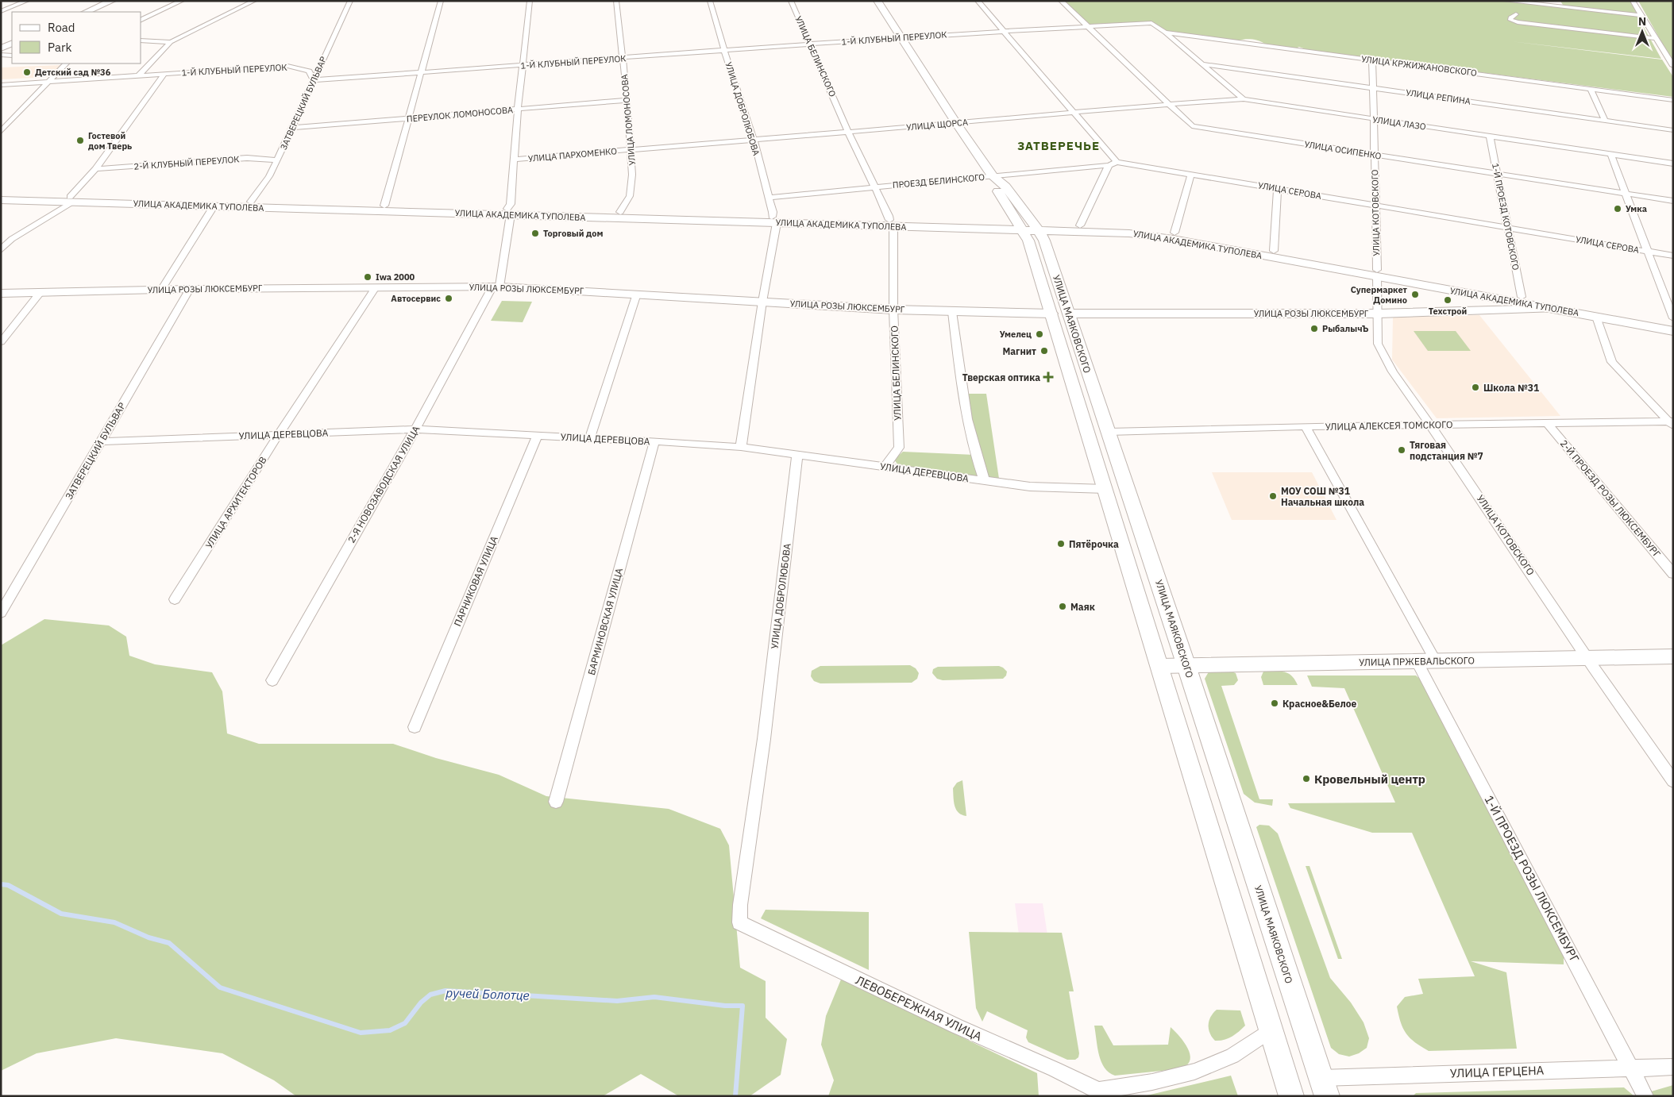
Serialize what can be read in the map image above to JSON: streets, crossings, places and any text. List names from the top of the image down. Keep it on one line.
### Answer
{"streets":{"main road":["УЛИЦА АКАДЕМИКА ТУПОЛЕВА","УЛИЦА МАЯКОВСКОГО"],"street":["1-Й КЛУБНЫЙ ПЕРЕУЛОК","УЛИЦА БЕЛИНСКОГО","УЛИЦА КРЖИЖАНОВСКОГО","УЛИЦА РЕПИНА","ЗАТВЕРЕЦКИЙ БУЛЬВАР","УЛИЦА ДОБРОЛЮБОВА","ПЕРЕУЛОК ЛОМОНОСОВА","УЛИЦА ЛОМОНОСОВА","УЛИЦА ЛАЗО","УЛИЦА ЩОРСА","УЛИЦА ОСИПЕНКО","УЛИЦА ПАРХОМЕНКО","2-Й КЛУБНЫЙ ПЕРЕУЛОК","ПРОЕЗД БЕЛИНСКОГО","УЛИЦА СЕРОВА","УЛИЦА КОТОВСКОГО","1-Й ПРОЕЗД КОТОВСКОГО","УЛИЦА РОЗЫ ЛЮКСЕМБУРГ","УЛИЦА АЛЕКСЕЯ ТОМСКОГО","УЛИЦА ДЕРЕВЦОВА","2-Я НОВОЗАВОДСКАЯ УЛИЦА","2-Й ПРОЕЗД РОЗЫ ЛЮКСЕМБУРГ","УЛИЦА АРХИТЕКТОРОВ","ПАРНИКОВАЯ УЛИЦА","БАРМИНОВСКАЯ УЛИЦА","УЛИЦА ПРЖЕВАЛЬСКОГО","1-Й ПРОЕЗД РОЗЫ ЛЮКСЕМБУРГ","ЛЕВОБЕРЕЖНАЯ УЛИЦА","УЛИЦА ГЕРЦЕНА"]},"crossings":[["1-Й КЛУБНЫЙ ПЕРЕУЛОК","УЛИЦА БЕЛИНСКОГО"],["1-Й КЛУБНЫЙ ПЕРЕУЛОК","УЛИЦА КРЖИЖАНОВСКОГО"],["1-Й КЛУБНЫЙ ПЕРЕУЛОК","ЗАТВЕРЕЦКИЙ БУЛЬВАР"],["1-Й КЛУБНЫЙ ПЕРЕУЛОК","УЛИЦА ДОБРОЛЮБОВА"],["1-Й КЛУБНЫЙ ПЕРЕУЛОК","УЛИЦА ЛОМОНОСОВА"],["1-Й КЛУБНЫЙ ПЕРЕУЛОК","УЛИЦА ОСИПЕНКО"],["1-Й КЛУБНЫЙ ПЕРЕУЛОК","УЛИЦА МАЯКОВСКОГО"],["1-Й КЛУБНЫЙ ПЕРЕУЛОК","2-Я НОВОЗАВОДСКАЯ УЛИЦА"],["УЛИЦА БЕЛИНСКОГО","УЛИЦА ЩОРСА"],["УЛИЦА БЕЛИНСКОГО","ПРОЕЗД БЕЛИНСКОГО"],["УЛИЦА БЕЛИНСКОГО","УЛИЦА АКАДЕМИКА ТУПОЛЕВА"],["УЛИЦА БЕЛИНСКОГО","УЛИЦА РОЗЫ ЛЮКСЕМБУРГ"],["УЛИЦА БЕЛИНСКОГО","УЛИЦА ДЕРЕВЦОВА"],["УЛИЦА КРЖИЖАНОВСКОГО","УЛИЦА КОТОВСКОГО"],["УЛИЦА РЕПИНА","УЛИЦА КОТОВСКОГО"],["ЗАТВЕРЕЦКИЙ БУЛЬВАР","ПЕРЕУЛОК ЛОМОНОСОВА"],["ЗАТВЕРЕЦКИЙ БУЛЬВАР","2-Й КЛУБНЫЙ ПЕРЕУЛОК"],["ЗАТВЕРЕЦКИЙ БУЛЬВАР","УЛИЦА АКАДЕМИКА ТУПОЛЕВА"],["ЗАТВЕРЕЦКИЙ БУЛЬВАР","УЛИЦА РОЗЫ ЛЮКСЕМБУРГ"],["ЗАТВЕРЕЦКИЙ БУЛЬВАР","УЛИЦА ДЕРЕВЦОВА"],["УЛИЦА ДОБРОЛЮБОВА","УЛИЦА ЩОРСА"],["УЛИЦА ДОБРОЛЮБОВА","ПРОЕЗД БЕЛИНСКОГО"],["УЛИЦА ДОБРОЛЮБОВА","УЛИЦА АКАДЕМИКА ТУПОЛЕВА"],["УЛИЦА ДОБРОЛЮБОВА","УЛИЦА РОЗЫ ЛЮКСЕМБУРГ"],["УЛИЦА ДОБРОЛЮБОВА","УЛИЦА ДЕРЕВЦОВА"],["УЛИЦА ДОБРОЛЮБОВА","ЛЕВОБЕРЕЖНАЯ УЛИЦА"],["ПЕРЕУЛОК ЛОМОНОСОВА","УЛИЦА ЛОМОНОСОВА"],["ПЕРЕУЛОК ЛОМОНОСОВА","2-Я НОВОЗАВОДСКАЯ УЛИЦА"],["УЛИЦА ЛОМОНОСОВА","УЛИЦА ЩОРСА"],["УЛИЦА ЛОМОНОСОВА","УЛИЦА ПАРХОМЕНКО"],["УЛИЦА ЛОМОНОСОВА","УЛИЦА АКАДЕМИКА ТУПОЛЕВА"],["УЛИЦА ЛАЗО","УЛИЦА ЩОРСА"],["УЛИЦА ЛАЗО","УЛИЦА КОТОВСКОГО"],["УЛИЦА ЛАЗО","1-Й ПРОЕЗД КОТОВСКОГО"],["УЛИЦА ЩОРСА","УЛИЦА ОСИПЕНКО"],["УЛИЦА ЩОРСА","УЛИЦА ПАРХОМЕНКО"],["УЛИЦА ЩОРСА","УЛИЦА МАЯКОВСКОГО"],["УЛИЦА ОСИПЕНКО","УЛИЦА КОТОВСКОГО"],["УЛИЦА ОСИПЕНКО","1-Й ПРОЕЗД КОТОВСКОГО"],["УЛИЦА ПАРХОМЕНКО","2-Я НОВОЗАВОДСКАЯ УЛИЦА"],["ПРОЕЗД БЕЛИНСКОГО","УЛИЦА СЕРОВА"],["ПРОЕЗД БЕЛИНСКОГО","УЛИЦА МАЯКОВСКОГО"],["УЛИЦА СЕРОВА","УЛИЦА КОТОВСКОГО"],["УЛИЦА СЕРОВА","1-Й ПРОЕЗД КОТОВСКОГО"],["УЛИЦА АКАДЕМИКА ТУПОЛЕВА","УЛИЦА КОТОВСКОГО"],["УЛИЦА АКАДЕМИКА ТУПОЛЕВА","1-Й ПРОЕЗД КОТОВСКОГО"],["УЛИЦА АКАДЕМИКА ТУПОЛЕВА","УЛИЦА РОЗЫ ЛЮКСЕМБУРГ"],["УЛИЦА АКАДЕМИКА ТУПОЛЕВА","УЛИЦА МАЯКОВСКОГО"],["УЛИЦА АКАДЕМИКА ТУПОЛЕВА","2-Я НОВОЗАВОДСКАЯ УЛИЦА"],["УЛИЦА КОТОВСКОГО","УЛИЦА РОЗЫ ЛЮКСЕМБУРГ"],["УЛИЦА КОТОВСКОГО","УЛИЦА АЛЕКСЕЯ ТОМСКОГО"],["УЛИЦА КОТОВСКОГО","УЛИЦА ПРЖЕВАЛЬСКОГО"],["УЛИЦА РОЗЫ ЛЮКСЕМБУРГ","УЛИЦА МАЯКОВСКОГО"],["УЛИЦА РОЗЫ ЛЮКСЕМБУРГ","2-Я НОВОЗАВОДСКАЯ УЛИЦА"],["УЛИЦА РОЗЫ ЛЮКСЕМБУРГ","УЛИЦА АРХИТЕКТОРОВ"],["УЛИЦА МАЯКОВСКОГО","УЛИЦА АЛЕКСЕЯ ТОМСКОГО"],["УЛИЦА МАЯКОВСКОГО","УЛИЦА ДЕРЕВЦОВА"],["УЛИЦА МАЯКОВСКОГО","УЛИЦА ПРЖЕВАЛЬСКОГО"],["УЛИЦА МАЯКОВСКОГО","ЛЕВОБЕРЕЖНАЯ УЛИЦА"],["УЛИЦА МАЯКОВСКОГО","УЛИЦА ГЕРЦЕНА"],["УЛИЦА АЛЕКСЕЯ ТОМСКОГО","2-Й ПРОЕЗД РОЗЫ ЛЮКСЕМБУРГ"],["УЛИЦА ДЕРЕВЦОВА","2-Я НОВОЗАВОДСКАЯ УЛИЦА"],["УЛИЦА ДЕРЕВЦОВА","УЛИЦА АРХИТЕКТОРОВ"],["УЛИЦА ДЕРЕВЦОВА","ПАРНИКОВАЯ УЛИЦА"],["УЛИЦА ДЕРЕВЦОВА","БАРМИНОВСКАЯ УЛИЦА"],["УЛИЦА ПРЖЕВАЛЬСКОГО","1-Й ПРОЕЗД РОЗЫ ЛЮКСЕМБУРГ"],["1-Й ПРОЕЗД РОЗЫ ЛЮКСЕМБУРГ","УЛИЦА ГЕРЦЕНА"]],"districts":["ЗАТВЕРЕЧЬЕ"],"water":["ручей Болотце"],"places":{"other":["Детский сад №36","Гостевой дом Тверь","Умка","Торговый дом","Iwa 2000","Супермаркет Домино","Автосервис","Техстрой","РыбалычЪ","Умелец","Магнит","Школа №31","Тяговая подстанция №7","МОУ СОШ №31 Начальная школа","Пятёрочка","Маяк","Красное&Белое","Кровельный центр"],"health":["Тверская оптика"]},"legend":["Road","Park"],"north":"top"}
